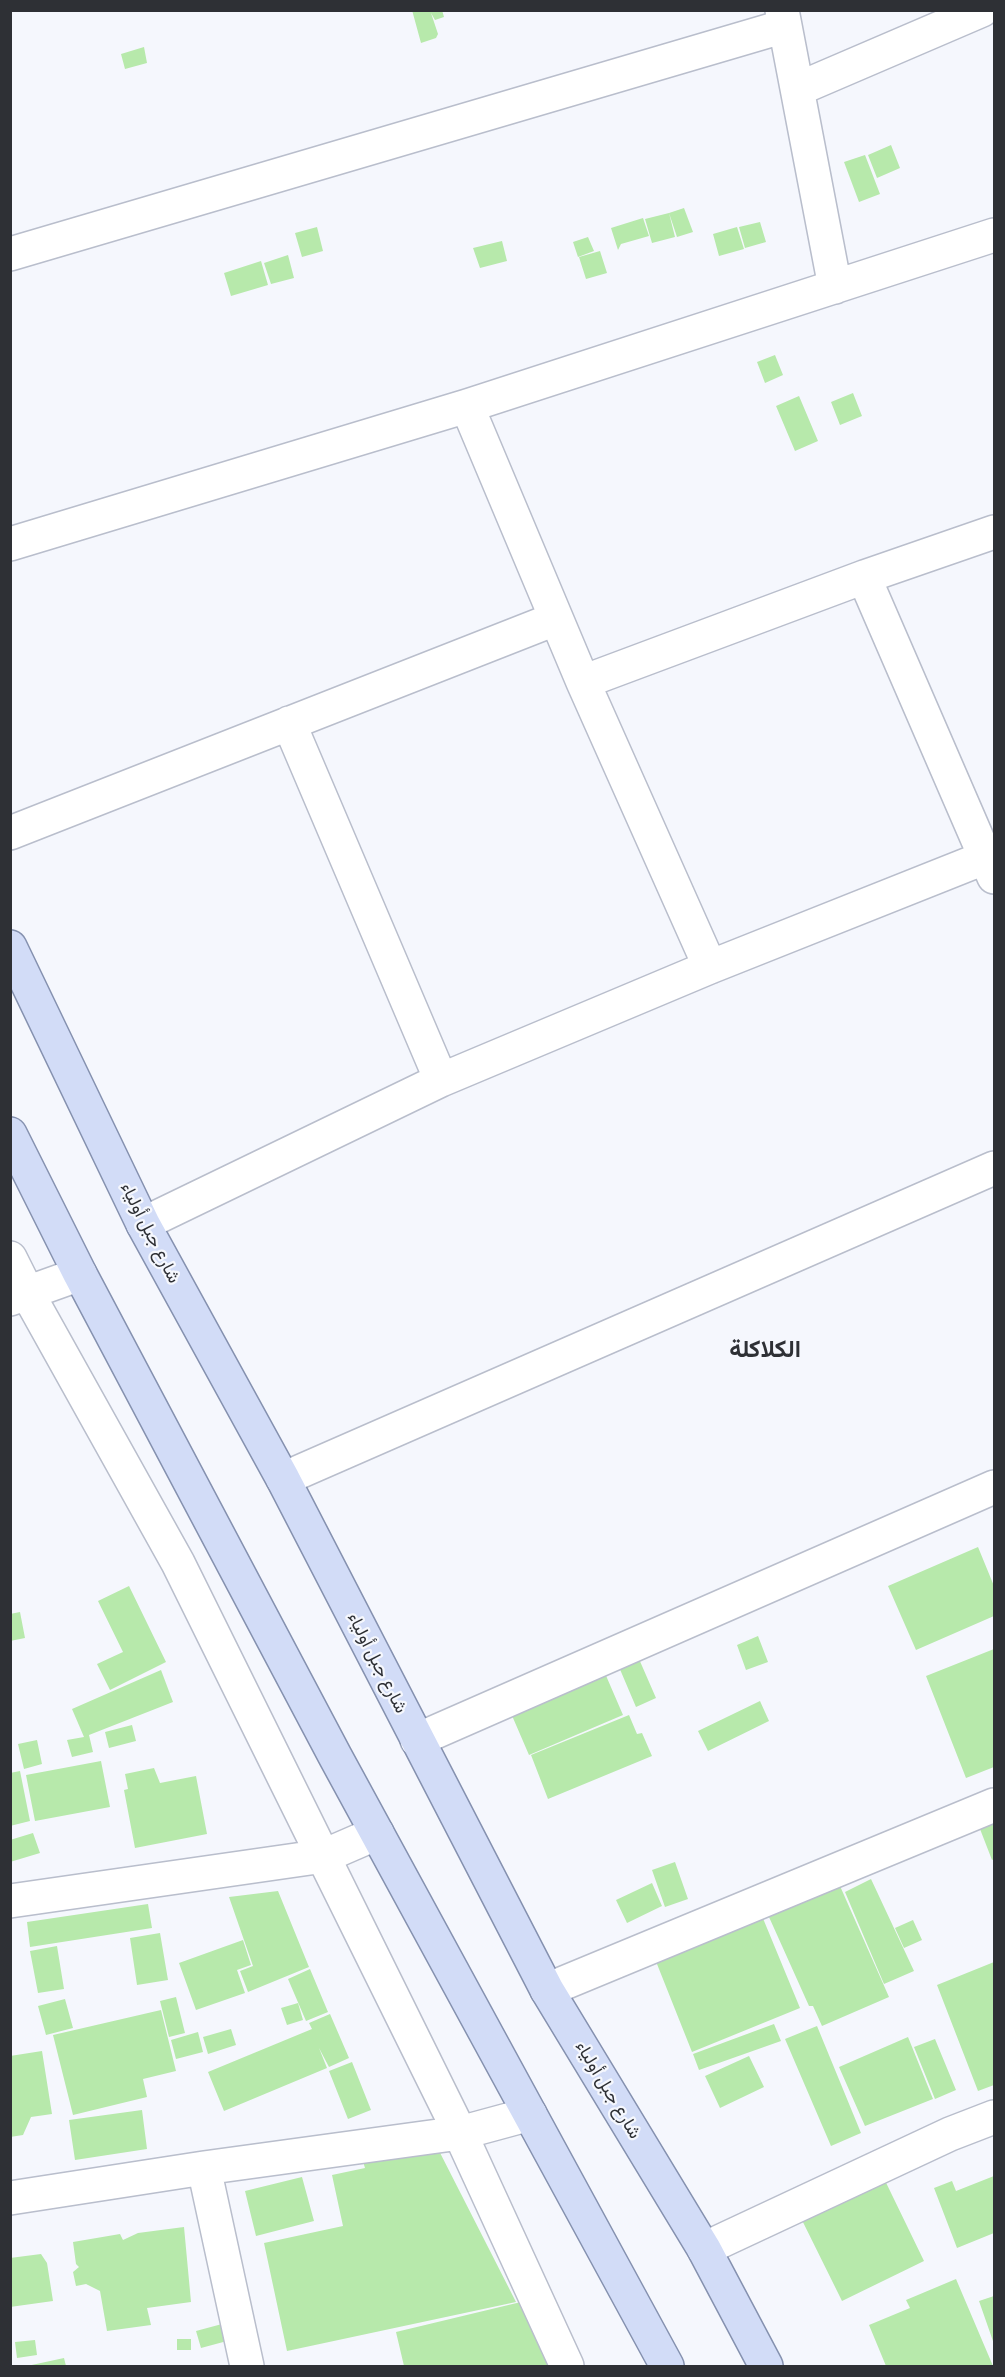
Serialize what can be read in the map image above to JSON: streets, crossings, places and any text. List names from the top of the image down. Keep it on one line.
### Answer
{"streets":{"main road":["شارع جبل أولياء"]},"districts":["الكلاكلة"]}
